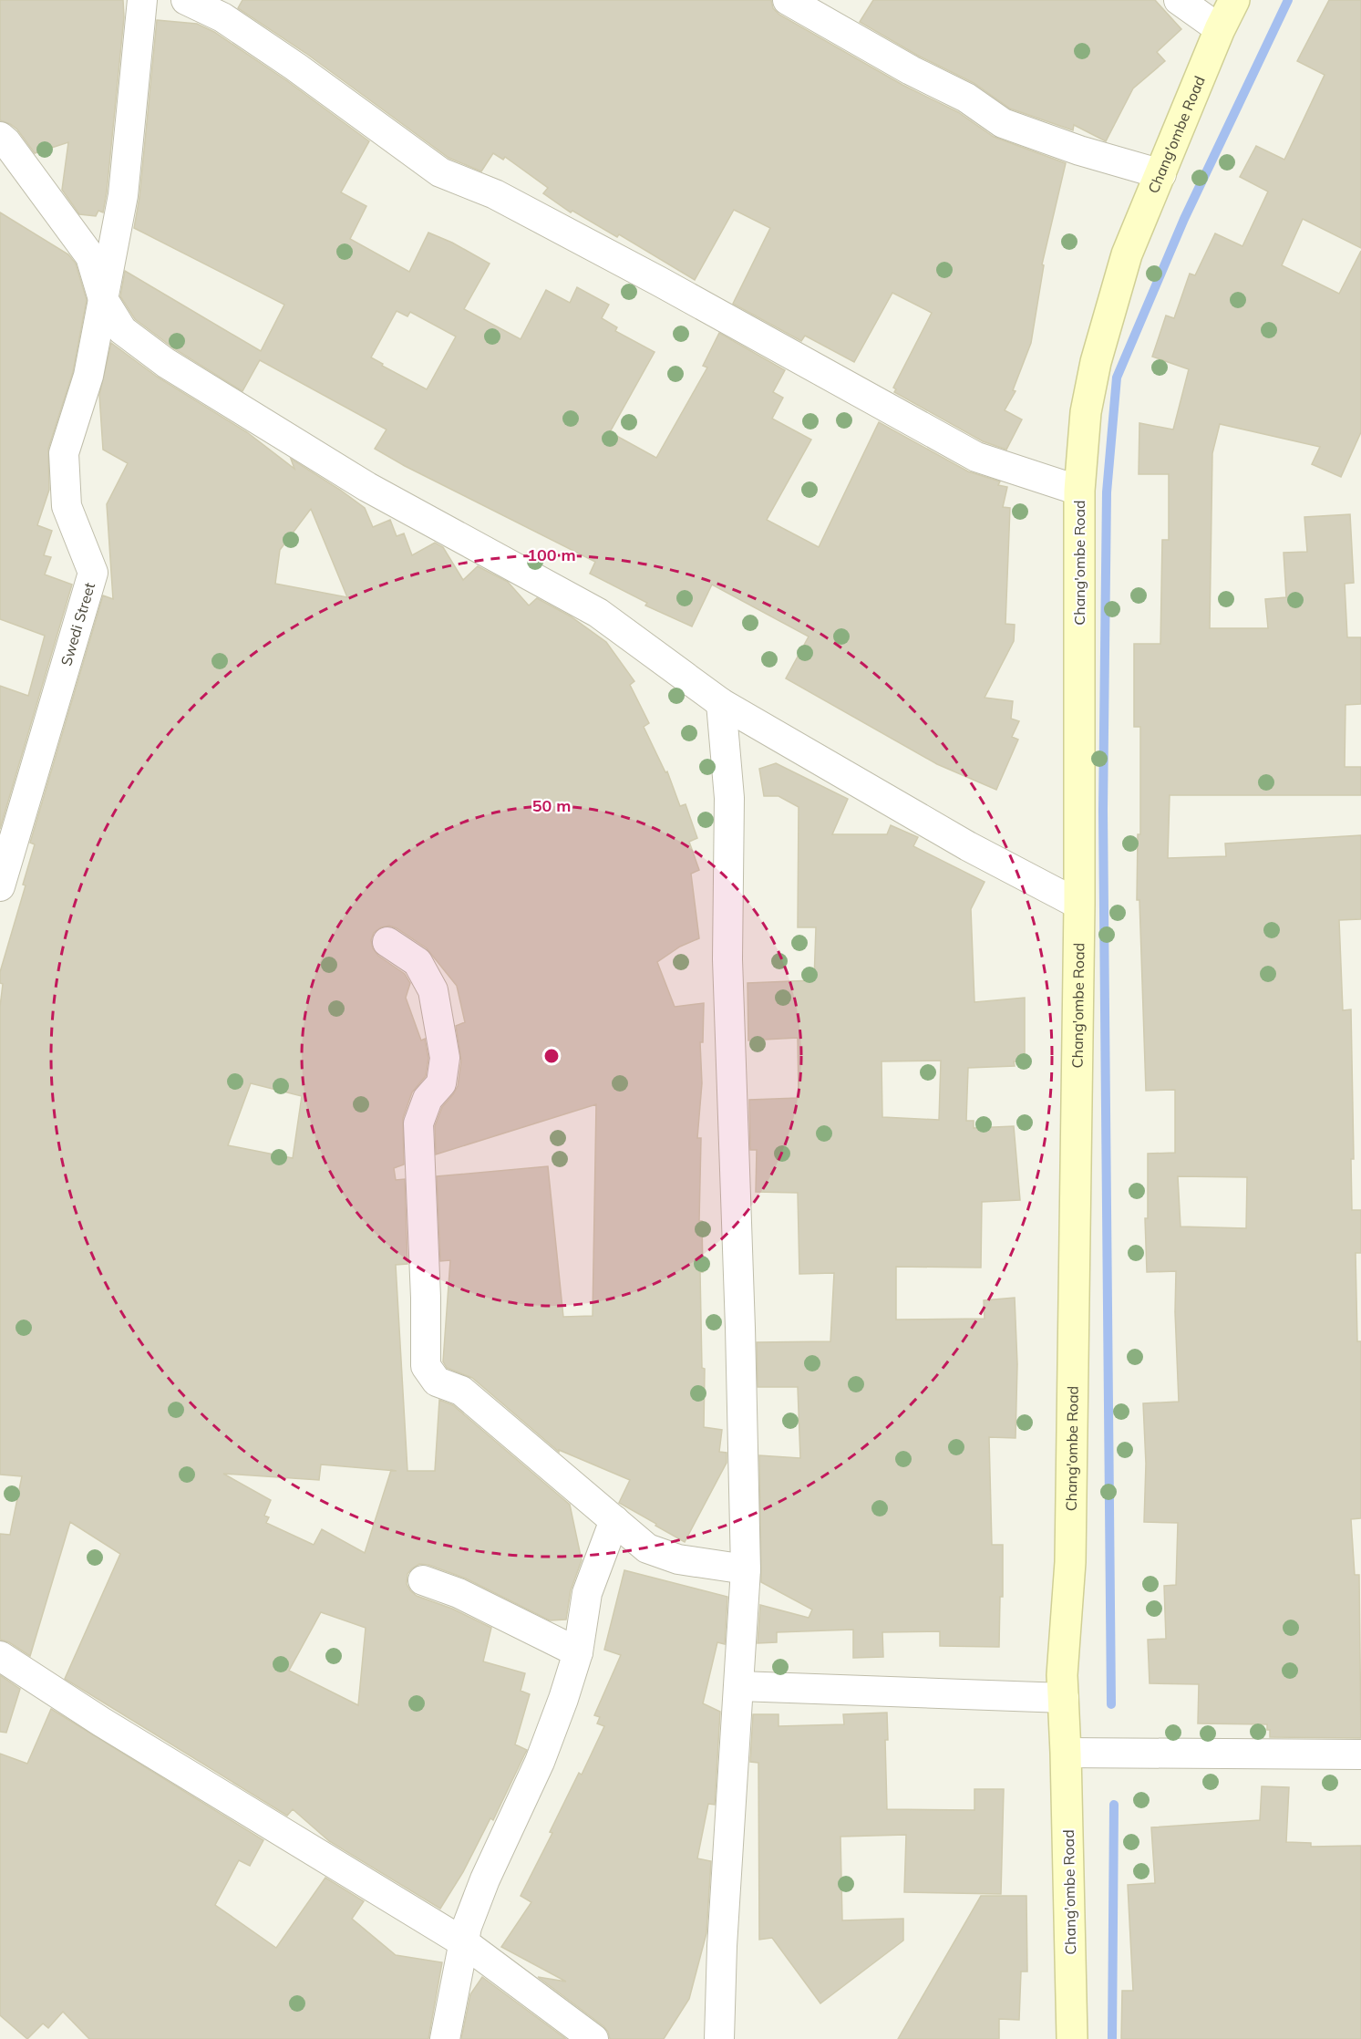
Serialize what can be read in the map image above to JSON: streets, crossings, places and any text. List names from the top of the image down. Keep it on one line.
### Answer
{"streets":{"street":["Chang'ombe Road","Swedi Street"]},"rings":["100 m","50 m"]}
